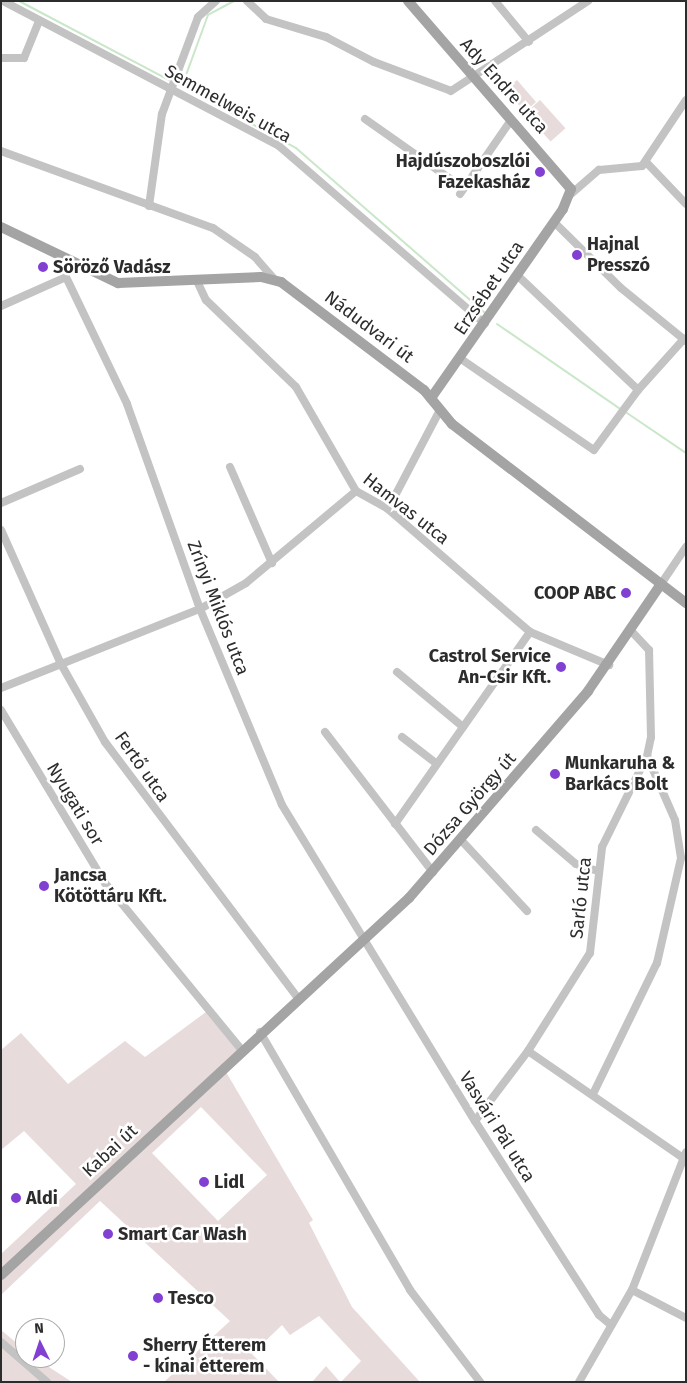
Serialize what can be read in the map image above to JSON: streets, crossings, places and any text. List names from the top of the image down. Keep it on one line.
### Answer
{"streets":{"main road":["Ady Endre utca","Erzsébet utca","Nádudvari út","Dózsa György út","Kabai út"],"street":["Semmelweis utca","Hamvas utca","Zrínyi Miklós utca","Fertő utca","Nyugati sor","Sarló utca","Vasvári Pál utca"]},"crossings":[["Ady Endre utca","Erzsébet utca"],["Semmelweis utca","Erzsébet utca"],["Erzsébet utca","Nádudvari út"],["Nádudvari út","Dózsa György út"],["Hamvas utca","Dózsa György út"],["Zrínyi Miklós utca","Dózsa György út"],["Zrínyi Miklós utca","Vasvári Pál utca"],["Fertő utca","Dózsa György út"],["Nyugati sor","Dózsa György út"],["Nyugati sor","Kabai út"],["Dózsa György út","Sarló utca"],["Dózsa György út","Vasvári Pál utca"],["Dózsa György út","Kabai út"],["Sarló utca","Vasvári Pál utca"]],"places":["Hajdúszoboszlói Fazekasház","Hajnal Presszó","Söröző Vadász","COOP ABC","Castrol Service An-Csir Kft.","Munkaruha & Barkács Bolt","Jancsa Kötöttáru Kft.","Lidl","Aldi","Smart Car Wash","Tesco","Sherry Étterem - kínai étterem"],"north":"top"}
